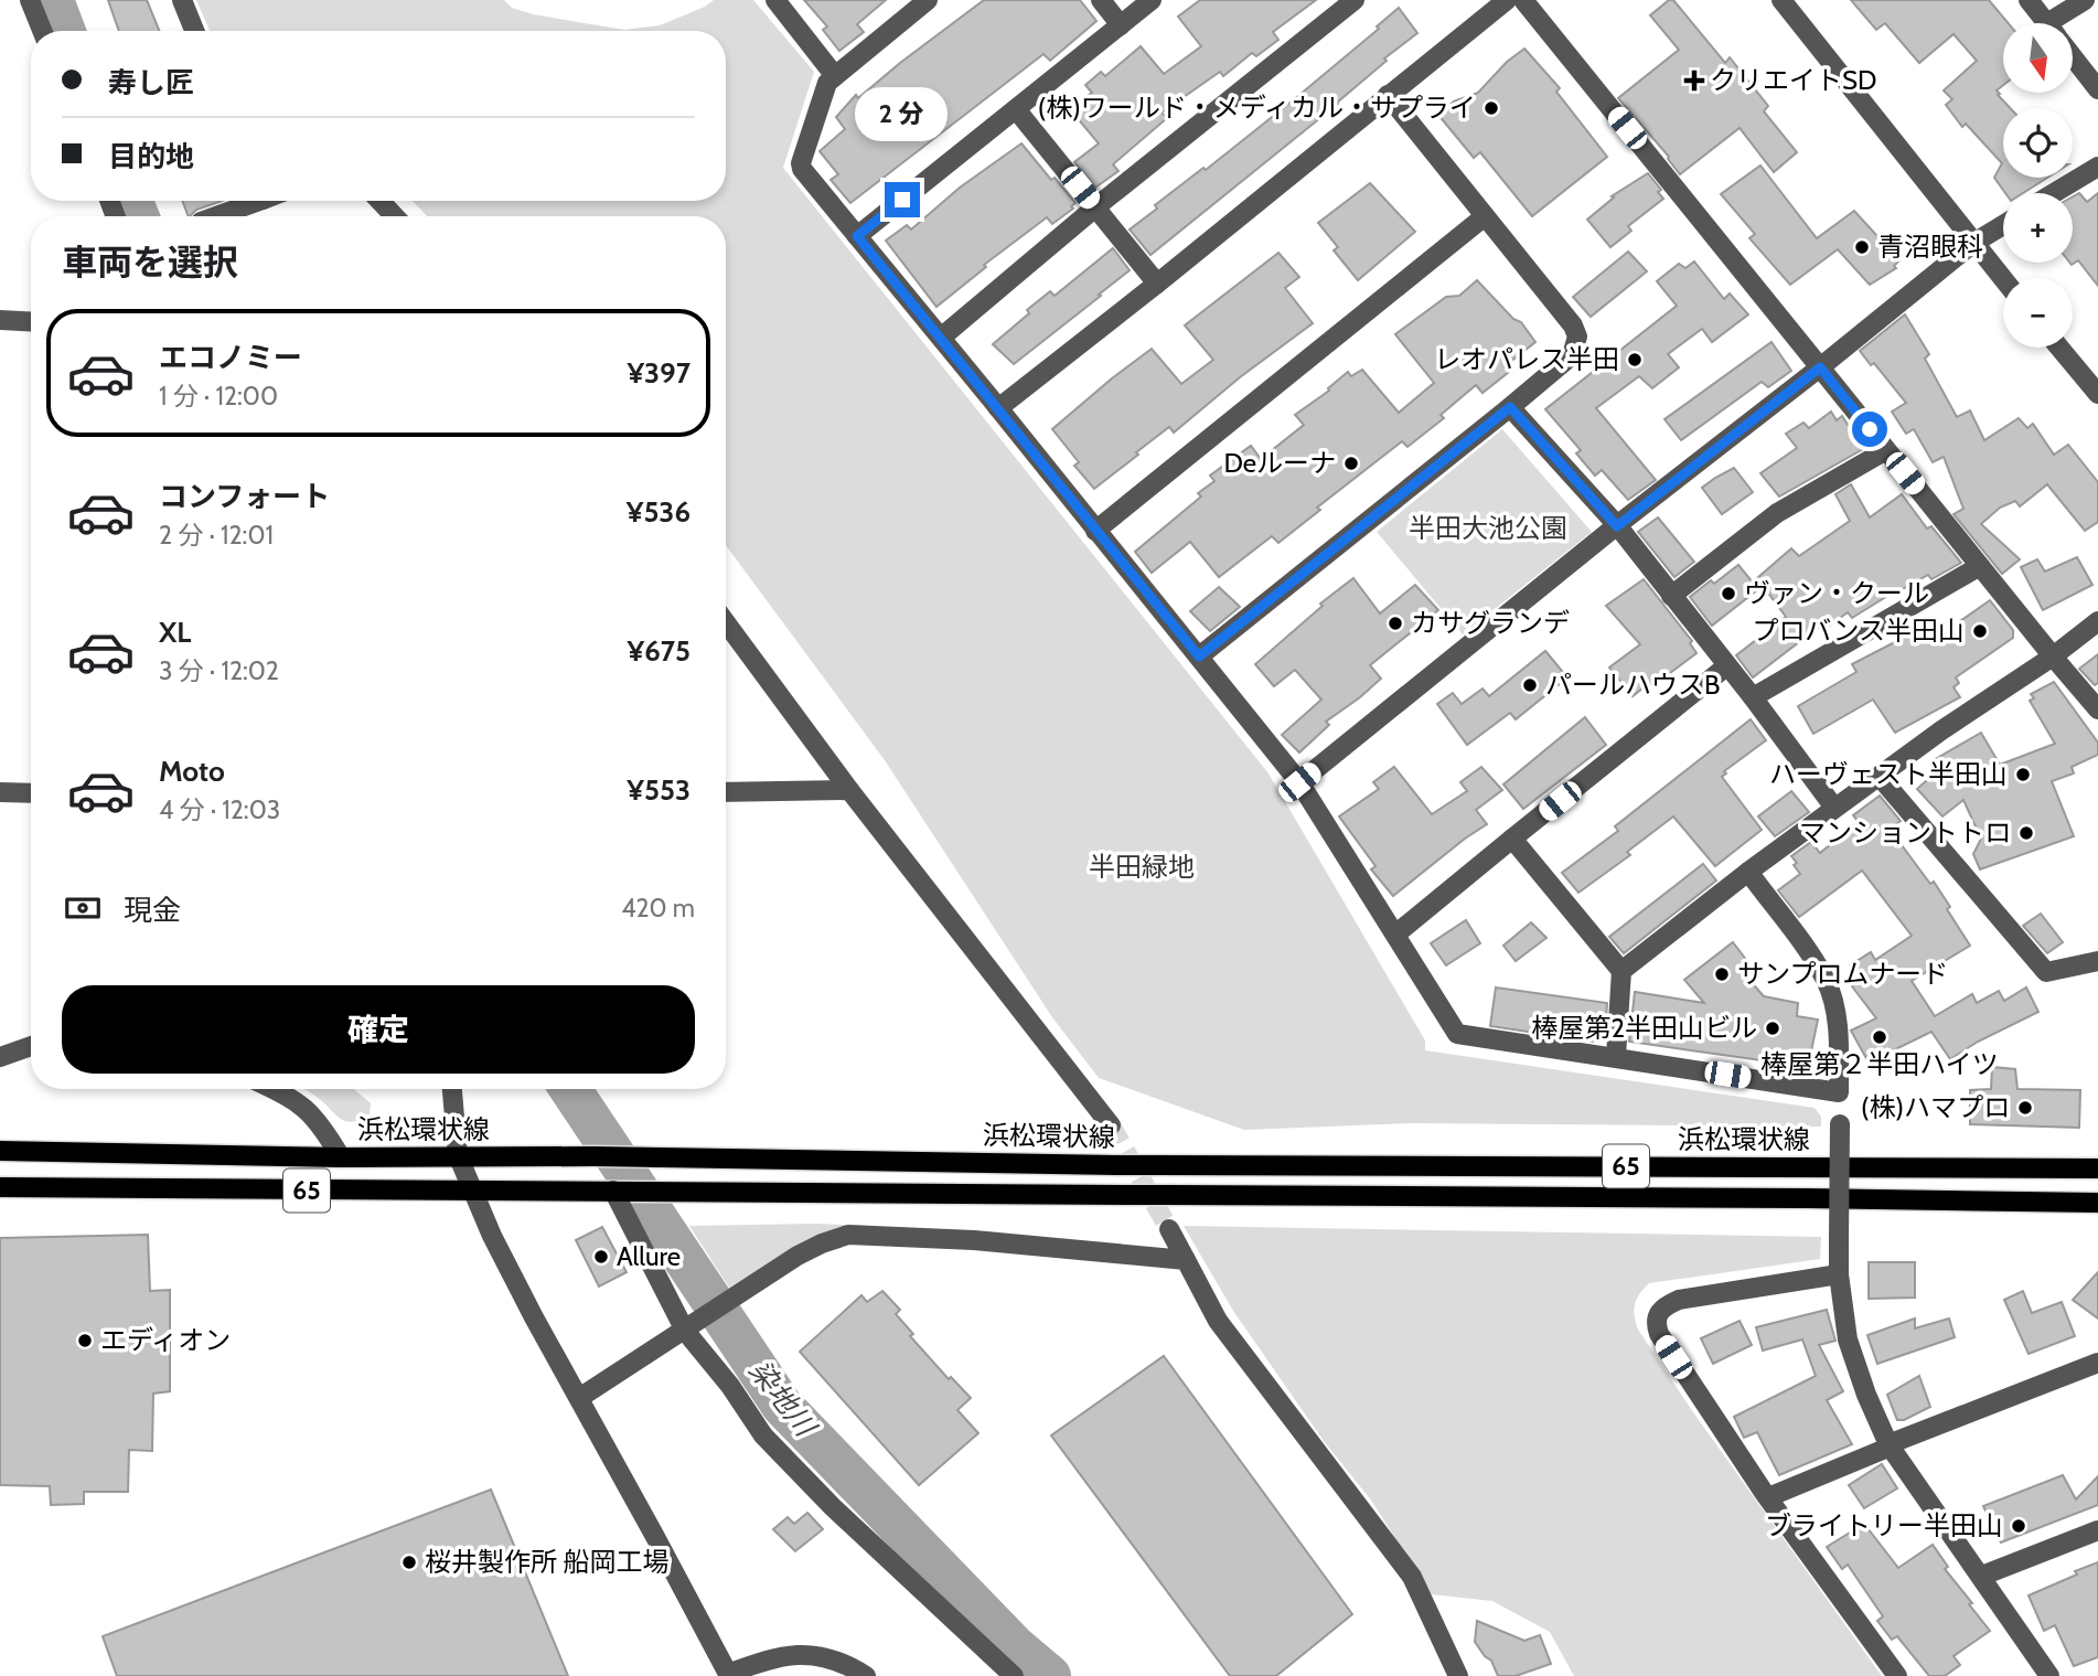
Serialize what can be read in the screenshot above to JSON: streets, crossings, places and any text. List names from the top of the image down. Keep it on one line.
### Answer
{"streets":{"main road":["浜松環状線","65"]},"water":["染地川"],"parks":["半田大池公園","半田緑地"],"places":{"health":["クリエイトSD"],"other":["(株)ワールド・メディカル・サプライ","青沼眼科","レオパレス半田","Deルーナ","ヴァン・クール","カサグランデ","プロバンス半田山","パールハウスB","ハーヴェスト半田山","マンショントトロ","サンプロムナード","棒屋第2半田山ビル","棒屋第２半田ハイツ","(株)ハマプロ","Allure","エディオン","ブライトリー半田山","桜井製作所 船岡工場"]},"north":"bottom","page":{"map_buttons":["+","−"],"banner":["寿し匠","目的地"],"bubble":"2 分","heading":"車両を選択","list":[{"name":"エコノミー","note":"1 分 · 12:00","value":"¥397"},{"name":"コンフォート","note":"2 分 · 12:01","value":"¥536"},{"name":"XL","note":"3 分 · 12:02","value":"¥675"},{"name":"Moto","note":"4 分 · 12:03","value":"¥553"}],"pay":["現金","420 m"],"buttons":"確定"}}
